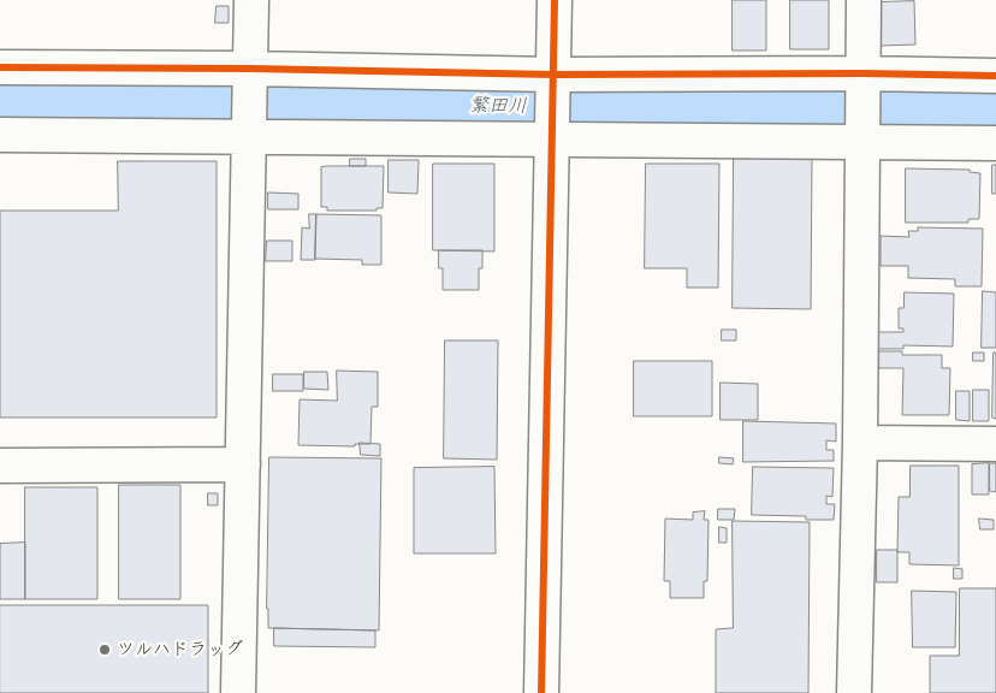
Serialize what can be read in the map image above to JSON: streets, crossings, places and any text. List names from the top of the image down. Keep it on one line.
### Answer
{"water":["繁田川"],"places":["ツルハドラッグ"]}
